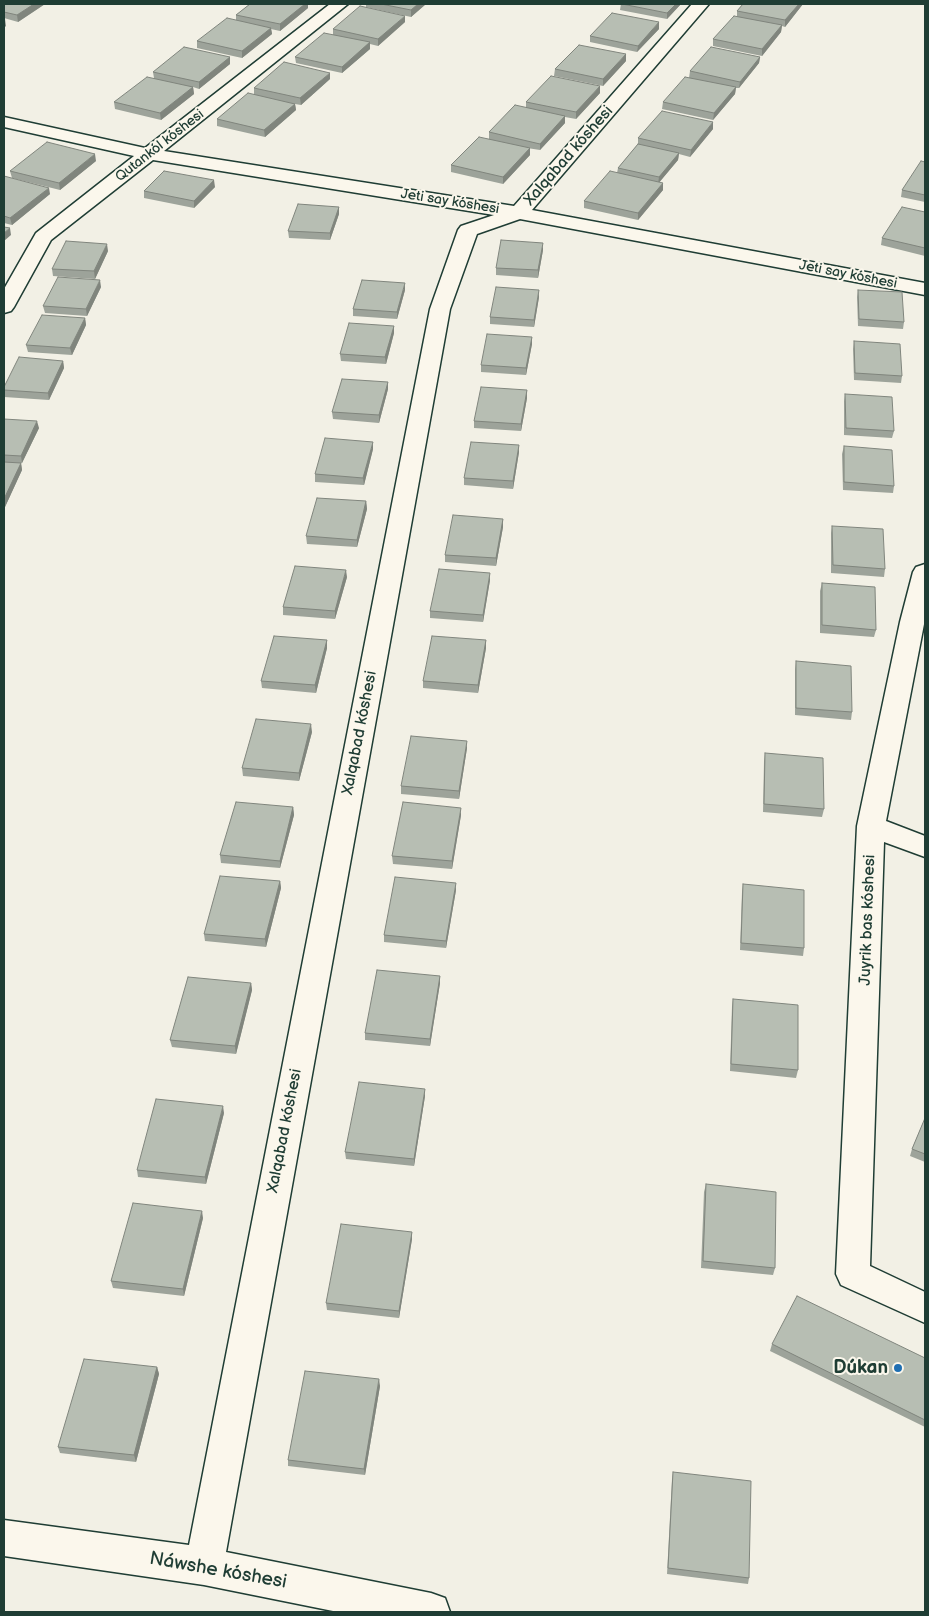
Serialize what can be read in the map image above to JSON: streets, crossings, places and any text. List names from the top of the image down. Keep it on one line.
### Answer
{"streets":{"street":["Qutankól kóshesi","Xalqabad kóshesi","Jeti say kóshesi","Juyrik bas kóshesi","Náwshe kóshesi"]},"crossings":[["Qutankól kóshesi","Jeti say kóshesi"],["Xalqabad kóshesi","Jeti say kóshesi"],["Xalqabad kóshesi","Náwshe kóshesi"]],"places":["Dúkan"]}
